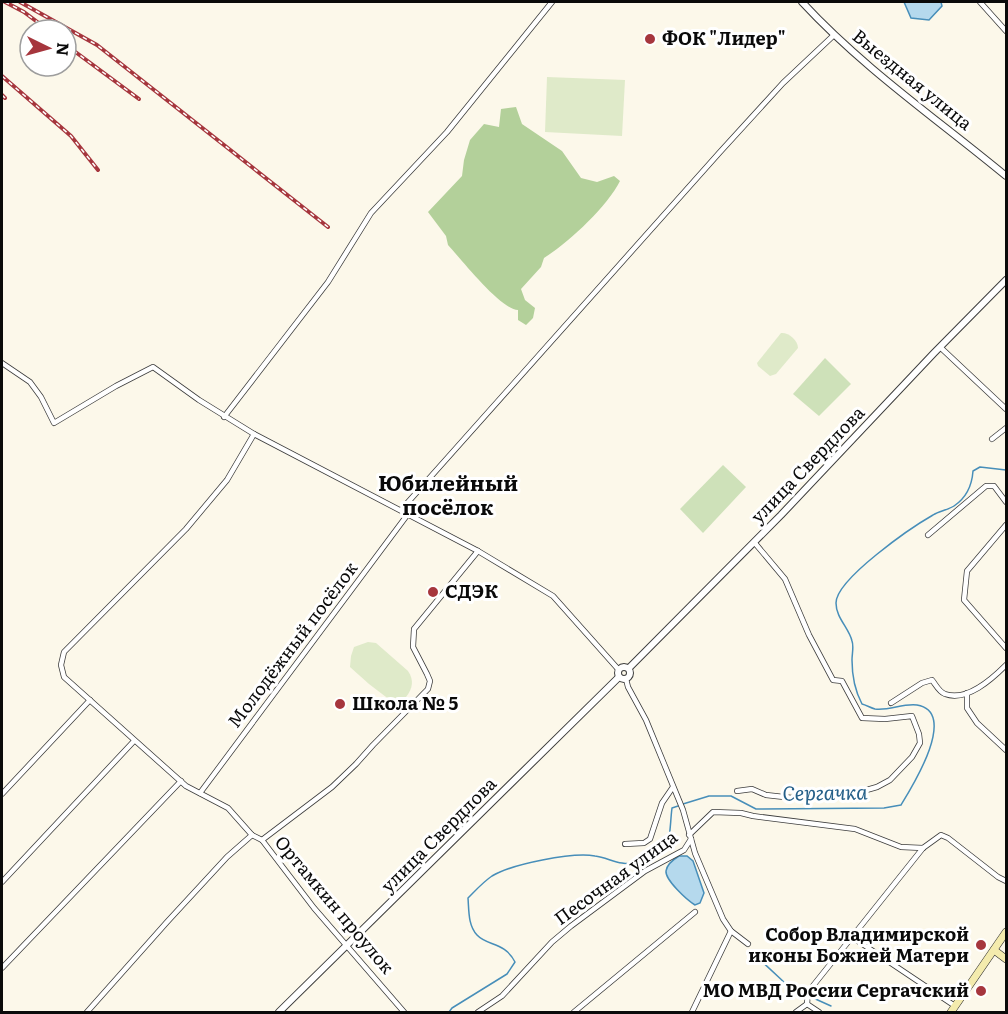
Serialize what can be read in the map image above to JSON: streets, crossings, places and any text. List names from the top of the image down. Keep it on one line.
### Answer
{"streets":{"street":["Выездная улица","улица Свердлова","Молодёжный посёлок","Песочная улица","Ортамкин проулок"]},"crossings":[["улица Свердлова","Ортамкин проулок"],["Молодёжный посёлок","Ортамкин проулок"]],"districts":["Юбилейный посёлок"],"water":["Сергачка"],"places":["ФОК \"Лидер\"","СДЭК","Школа № 5","Собор Владимирской иконы Божией Матери","МО МВД России Сергачский"],"north":"right"}
